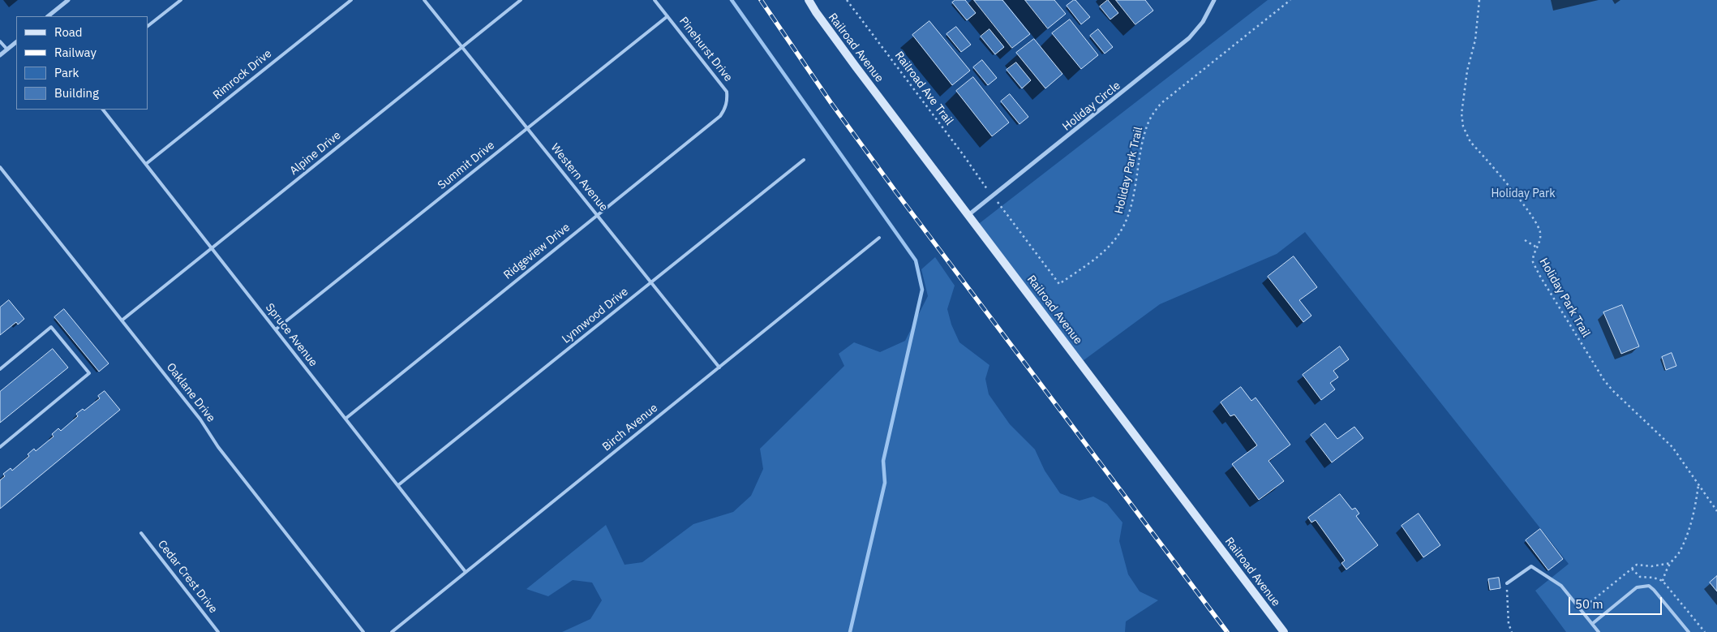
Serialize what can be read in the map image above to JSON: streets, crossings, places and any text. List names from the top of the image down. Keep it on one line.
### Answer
{"streets":{"main road":["Railroad Avenue"],"street":["Holiday Circle"],"lane":["Pinehurst Drive","Rimrock Drive","Alpine Drive","Summit Drive","Western Avenue","Ridgeview Drive","Lynnwood Drive","Spruce Avenue","Oaklane Drive","Birch Avenue","Cedar Crest Drive"],"path":["Railroad Ave Trail","Holiday Park Trail"]},"crossings":[["Railroad Avenue","Holiday Circle"],["Pinehurst Drive","Summit Drive"],["Pinehurst Drive","Ridgeview Drive"],["Rimrock Drive","Spruce Avenue"],["Alpine Drive","Western Avenue"],["Alpine Drive","Spruce Avenue"],["Alpine Drive","Oaklane Drive"],["Summit Drive","Western Avenue"],["Summit Drive","Spruce Avenue"],["Western Avenue","Ridgeview Drive"],["Western Avenue","Lynnwood Drive"],["Western Avenue","Birch Avenue"],["Ridgeview Drive","Spruce Avenue"],["Lynnwood Drive","Spruce Avenue"],["Spruce Avenue","Birch Avenue"]],"parks":["Holiday Park"],"legend":["Road","Railway","Park","Building"],"scale_bar":"50 m"}
